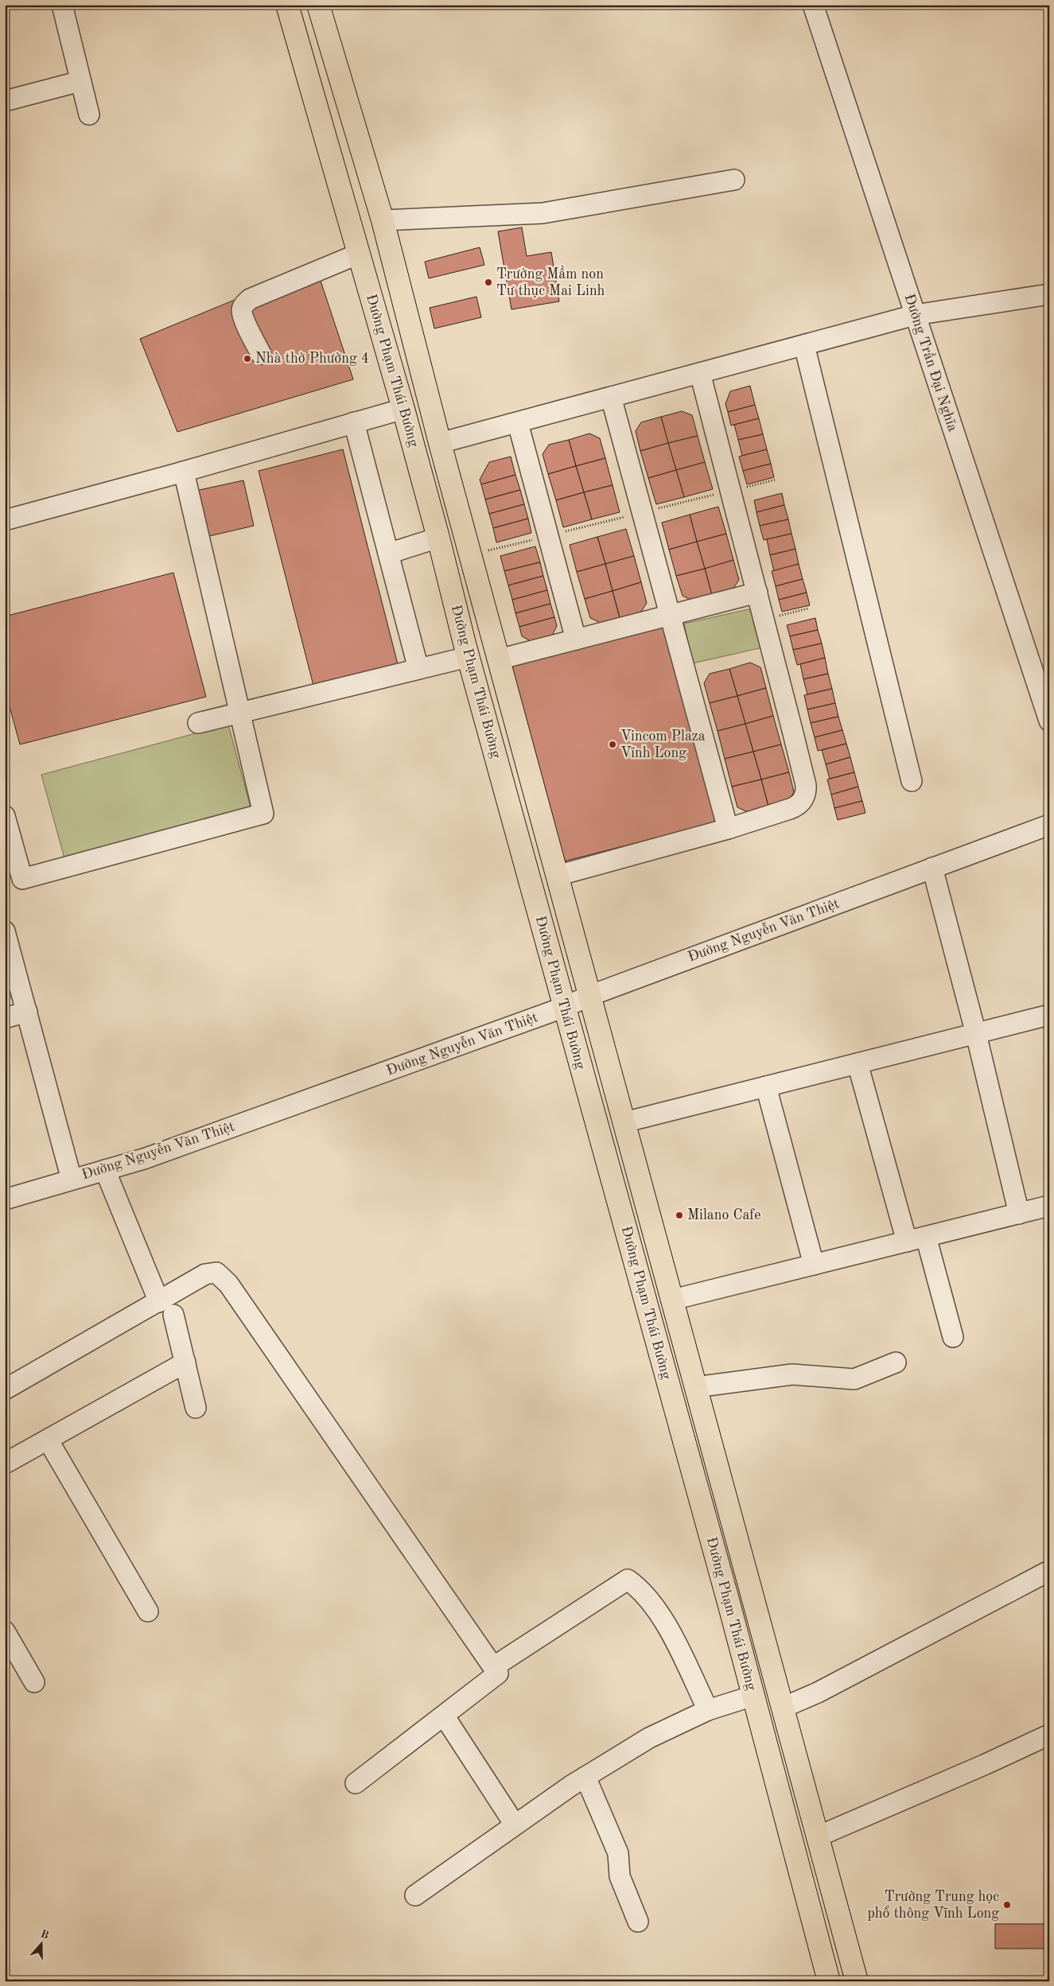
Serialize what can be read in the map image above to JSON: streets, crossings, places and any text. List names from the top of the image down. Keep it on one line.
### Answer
{"streets":{"main road":["Đường Phạm Thái Bường"],"street":["Đường Trần Đại Nghĩa","Đường Nguyễn Văn Thiệt"]},"crossings":[["Đường Phạm Thái Bường","Đường Nguyễn Văn Thiệt"]],"places":["Trường Mầm non Tư thục Mai Linh","Nhà thờ Phường 4","Vincom Plaza Vĩnh Long","Milano Cafe","Trường Trung học phổ thông Vĩnh Long"],"north":"top"}
